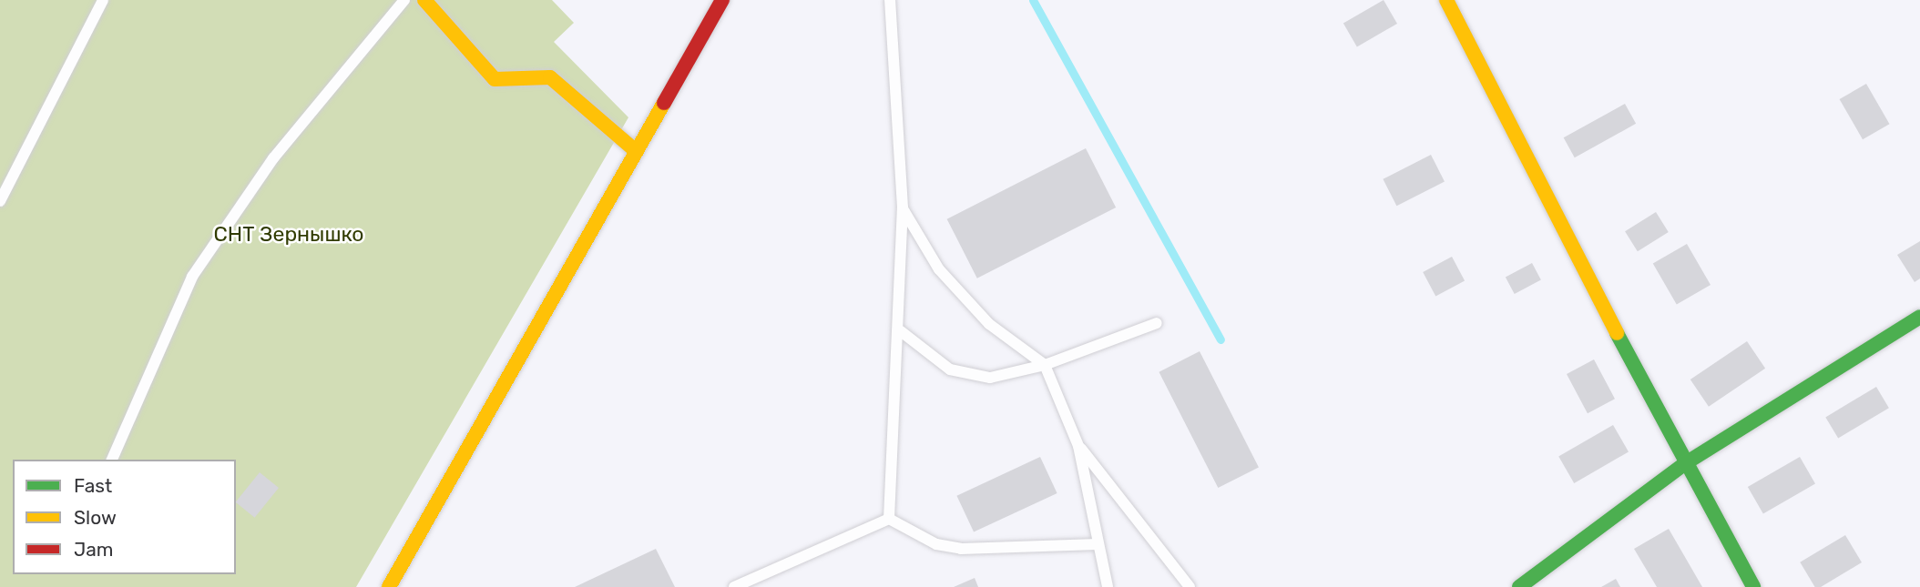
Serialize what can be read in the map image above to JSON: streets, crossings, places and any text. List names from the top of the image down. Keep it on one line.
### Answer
{"parks":["СНТ Зернышко"],"legend":["Fast","Slow","Jam"]}
